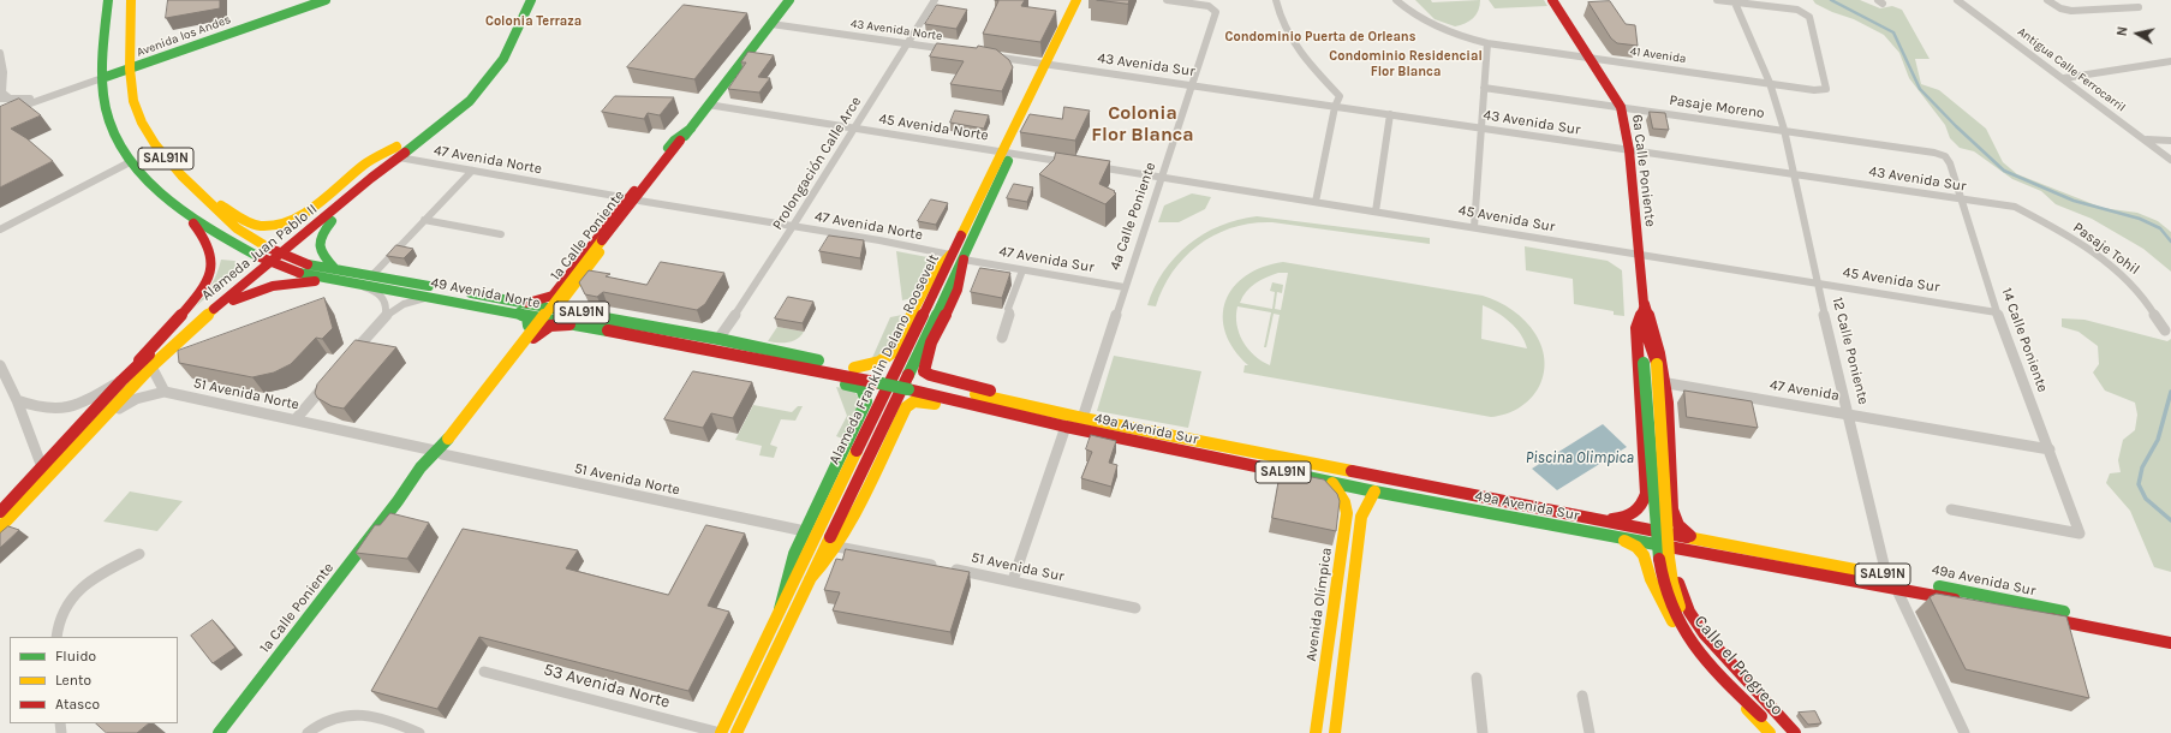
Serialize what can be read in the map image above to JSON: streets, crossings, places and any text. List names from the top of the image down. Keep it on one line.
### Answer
{"streets":{"main road":["Avenida los Andes","SAL91N","6a Calle Poniente","1a Calle Poniente","Alameda Juan Pablo II","49 Avenida Norte","Alameda Franklin Delano Roosevelt","49a Avenida Sur","Avenida Olímpica","Calle el Progreso"],"street":["43 Avenida Norte","41 Avenida","43 Avenida Sur","Antigua Calle Ferrocarril","Pasaje Moreno","45 Avenida Norte","47 Avenida Norte","Prolongación Calle Arce","4a Calle Poniente","45 Avenida Sur","Pasaje Tohil","47 Avenida Sur","14 Calle Poniente","12 Calle Poniente","47 Avenida","51 Avenida Norte","51 Avenida Sur","53 Avenida Norte"]},"crossings":[["43 Avenida Norte","Prolongación Calle Arce"],["43 Avenida Norte","1a Calle Poniente"],["Avenida los Andes","SAL91N"],["41 Avenida","6a Calle Poniente"],["41 Avenida","12 Calle Poniente"],["43 Avenida Sur","6a Calle Poniente"],["43 Avenida Sur","4a Calle Poniente"],["43 Avenida Sur","Pasaje Tohil"],["43 Avenida Sur","14 Calle Poniente"],["43 Avenida Sur","12 Calle Poniente"],["43 Avenida Sur","Alameda Franklin Delano Roosevelt"],["Pasaje Moreno","6a Calle Poniente"],["Pasaje Moreno","14 Calle Poniente"],["Pasaje Moreno","12 Calle Poniente"],["45 Avenida Norte","Prolongación Calle Arce"],["45 Avenida Norte","45 Avenida Sur"],["45 Avenida Norte","1a Calle Poniente"],["45 Avenida Norte","Alameda Franklin Delano Roosevelt"],["SAL91N","49 Avenida Norte"],["47 Avenida Norte","Prolongación Calle Arce"],["47 Avenida Norte","1a Calle Poniente"],["47 Avenida Norte","Alameda Juan Pablo II"],["47 Avenida Norte","Alameda Franklin Delano Roosevelt"],["Prolongación Calle Arce","49 Avenida Norte"],["6a Calle Poniente","45 Avenida Sur"],["6a Calle Poniente","Calle el Progreso"],["4a Calle Poniente","45 Avenida Sur"],["4a Calle Poniente","47 Avenida Sur"],["4a Calle Poniente","49a Avenida Sur"],["45 Avenida Sur","14 Calle Poniente"],["45 Avenida Sur","12 Calle Poniente"],["45 Avenida Sur","Alameda Franklin Delano Roosevelt"],["1a Calle Poniente","49 Avenida Norte"],["1a Calle Poniente","51 Avenida Norte"],["Alameda Juan Pablo II","51 Avenida Norte"],["47 Avenida Sur","Alameda Franklin Delano Roosevelt"],["49 Avenida Norte","49a Avenida Sur"],["14 Calle Poniente","47 Avenida"],["12 Calle Poniente","47 Avenida"],["12 Calle Poniente","49a Avenida Sur"],["Alameda Franklin Delano Roosevelt","53 Avenida Norte"],["49a Avenida Sur","Avenida Olímpica"]],"districts":["Colonia Terraza","Condominio Puerta de Orleans","Condominio Residencial Flor Blanca","Colonia Flor Blanca"],"water":["Piscina Olimpica"],"legend":["Fluido","Lento","Atasco"],"north":"left"}
